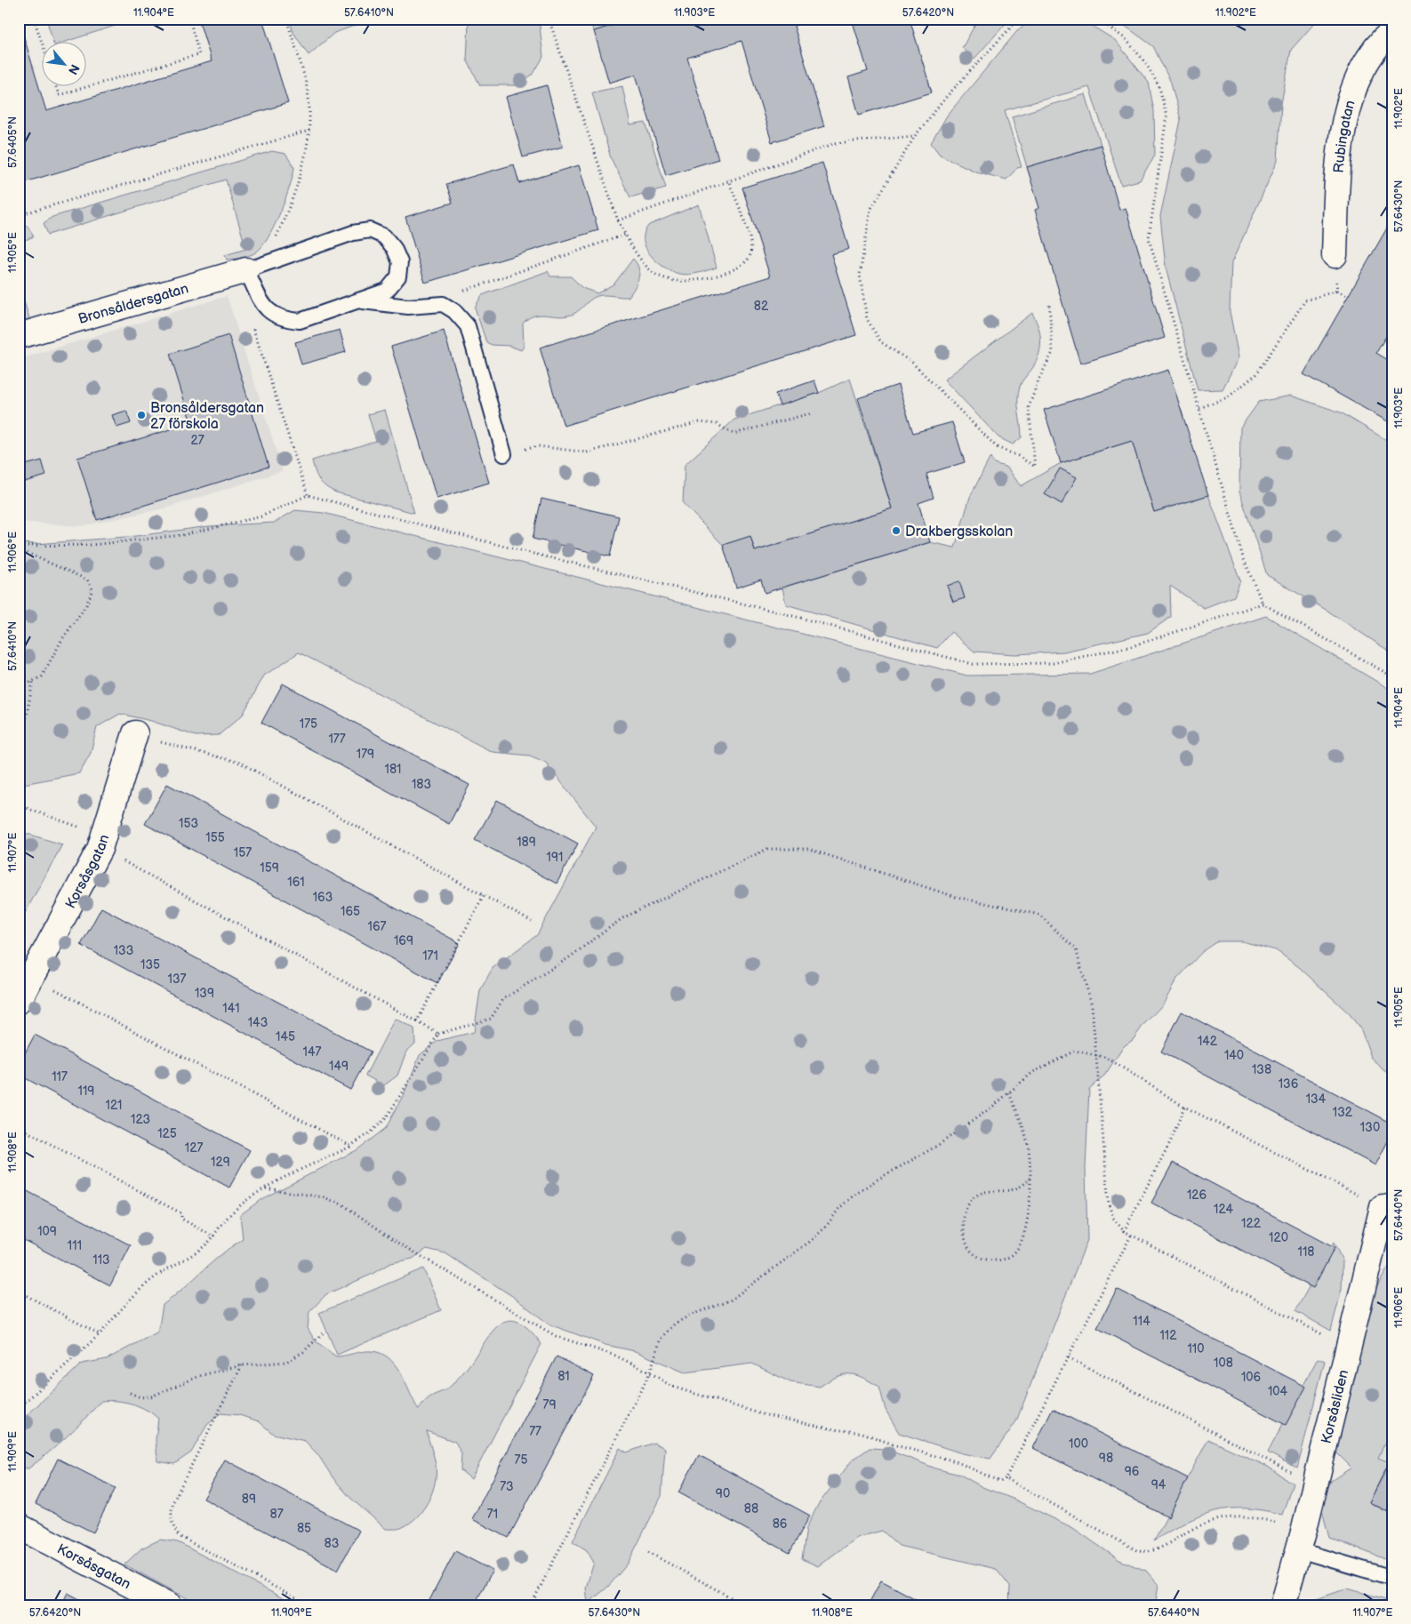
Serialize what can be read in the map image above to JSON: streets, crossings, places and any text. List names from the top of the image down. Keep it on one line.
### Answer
{"streets":{"street":["Rubingatan","Bronsåldersgatan","Korsåsgatan","Korsåsliden"]},"places":["Bronsåldersgatan 27 förskola","Drakbergsskolan"],"house_numbers":["82","27","175","177","179","181","183","153","155","189","157","191","159","161","163","165","167","169","133","171","135","137","139","141","143","145","142","147","140","149","138","117","136","119","134","121","132","123","130","125","127","129","126","124","122","109","120","111","118","113","114","112","110","108","81","106","104","79","77","100","98","75","96","94","73","90","89","88","87","71","86","85","83"],"north":"bottom right","coordinates":["11.904°E","57.6410°N","11.903°E","57.6420°N","11.902°E","57.6405°N","57.6430°N","11.905°E","11.906°E","11.907°E","11.908°E","57.6440°N","11.909°E"]}
